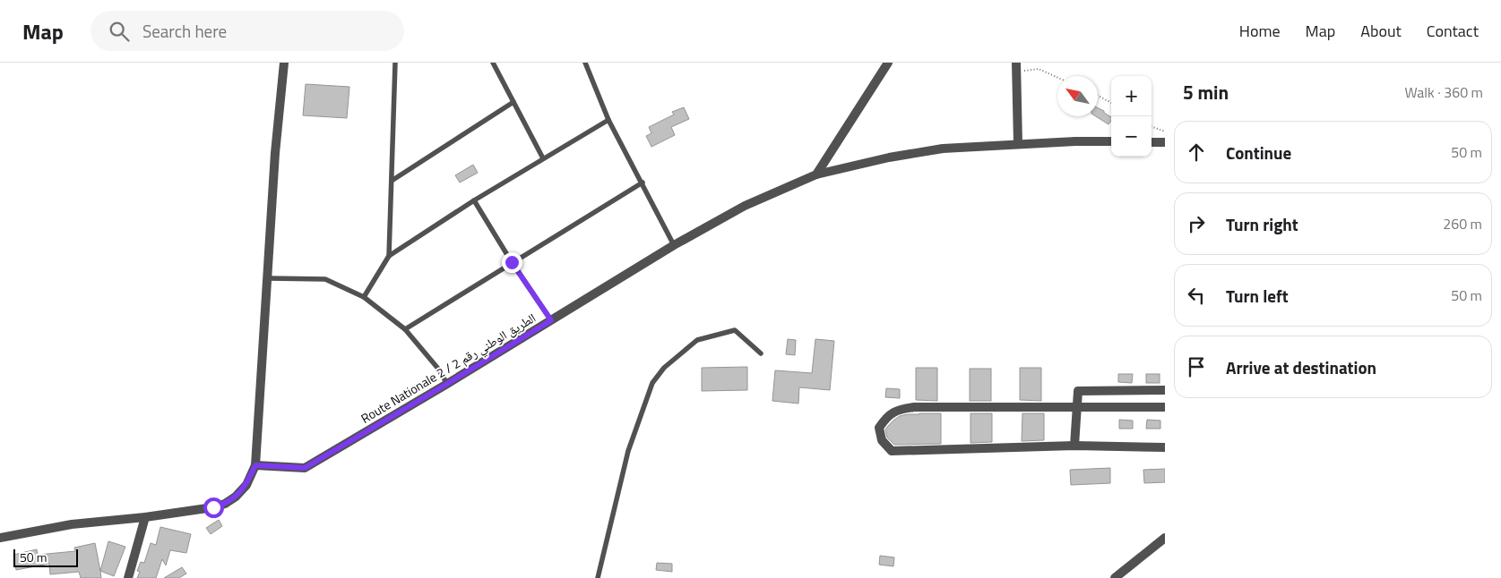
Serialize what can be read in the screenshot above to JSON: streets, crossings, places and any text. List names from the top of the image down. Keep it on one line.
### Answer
{"streets":{"street":["Route Nationale 2 / الطريق الوطني رقم 2"]},"scale_bar":"50 m","north":"top left","page":{"header":"Map","search":"Search here","nav":["Home","Map","About","Contact"],"heading":["5 min","Walk · 360 m"],"map_buttons":["+","−"],"list":[["Continue","50 m"],["Turn right","260 m"],["Turn left","50 m"],"Arrive at destination"],"scale":"50 m"}}
